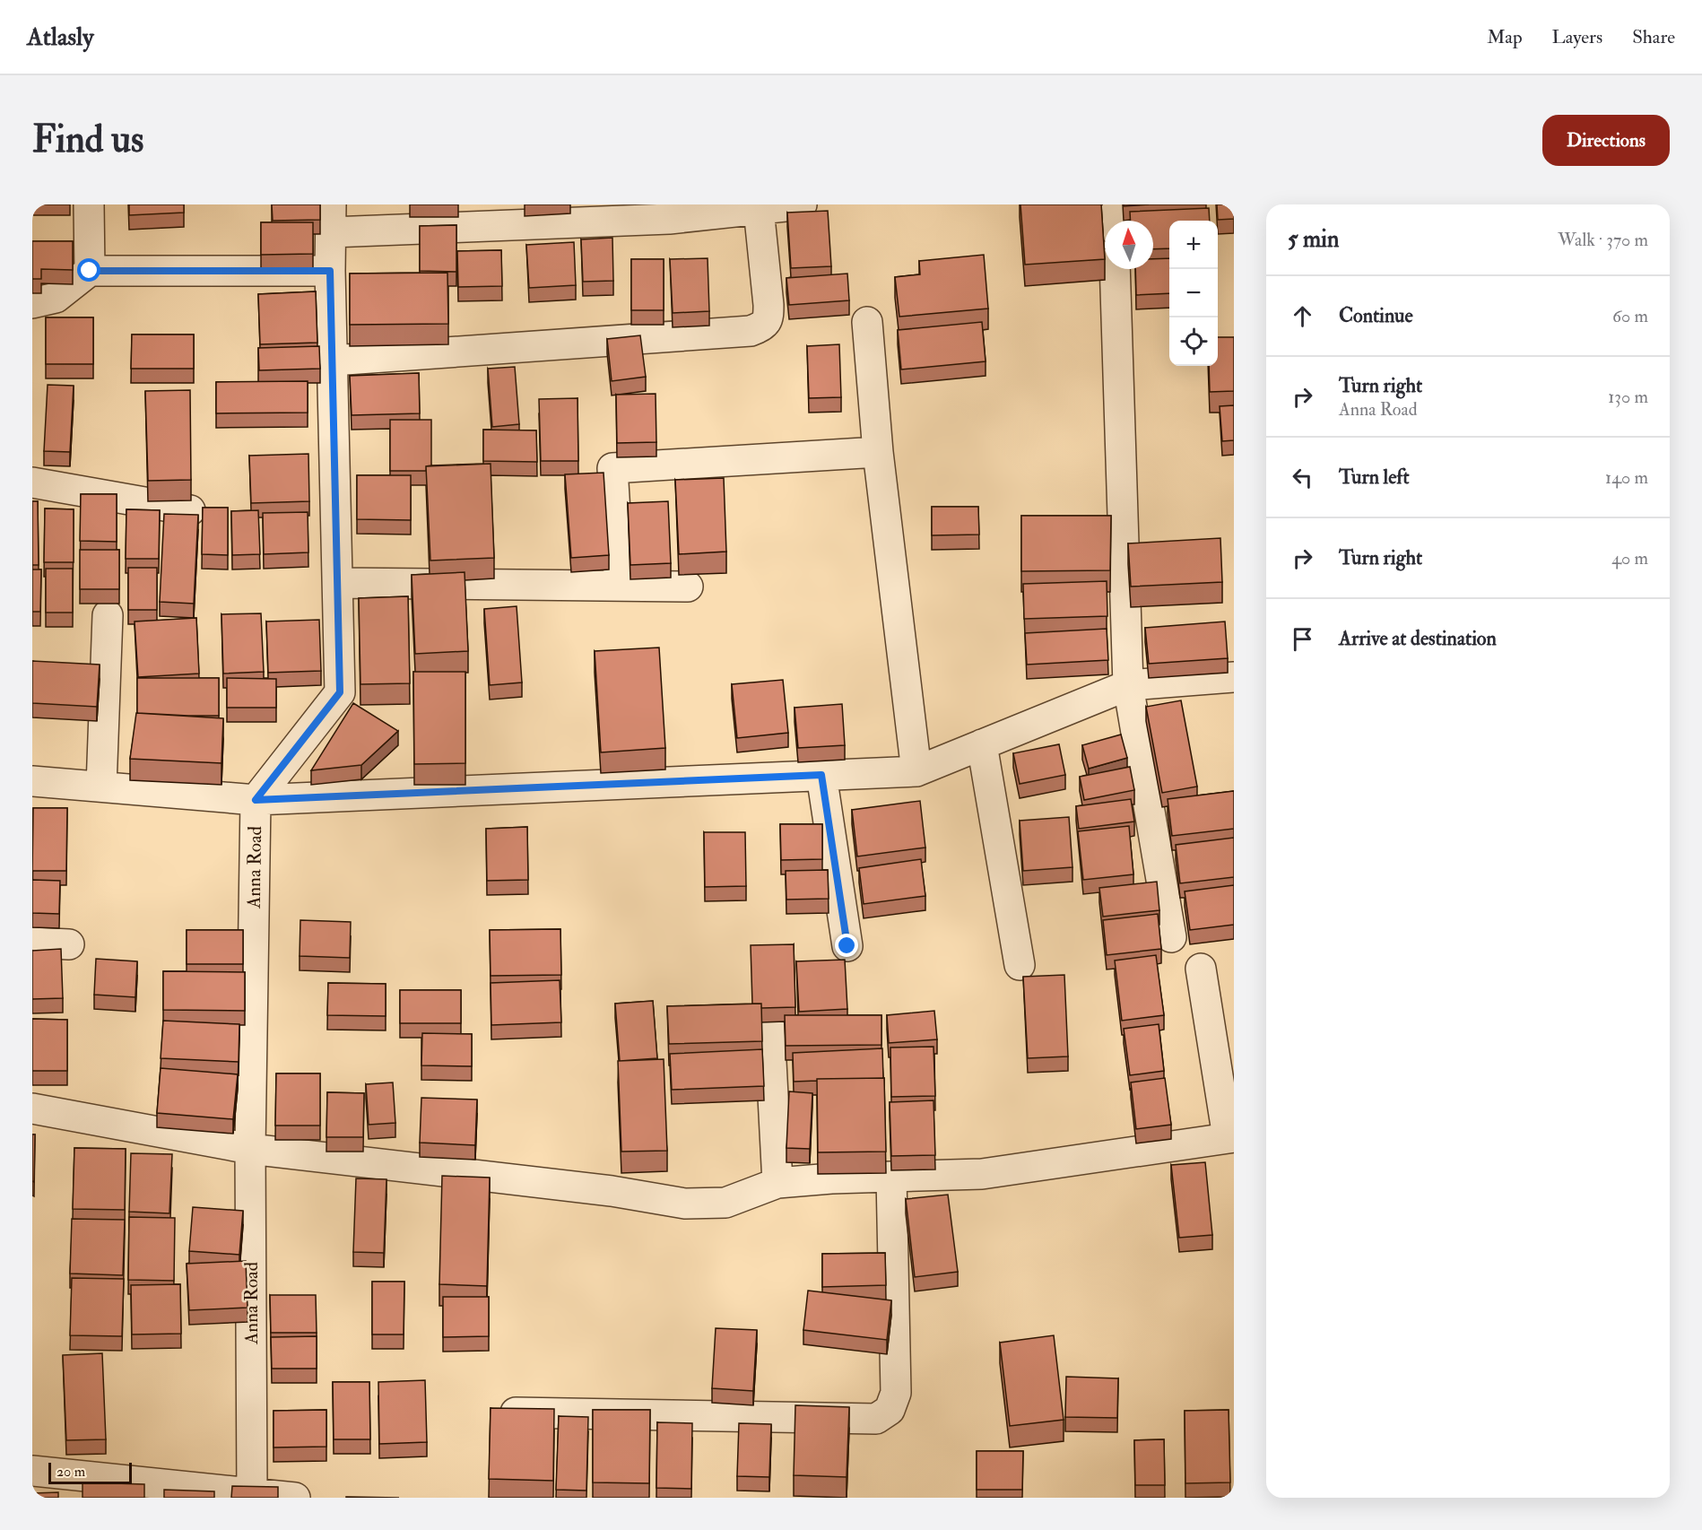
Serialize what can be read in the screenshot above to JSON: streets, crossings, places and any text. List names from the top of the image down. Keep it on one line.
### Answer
{"streets":{"street":["Anna Road"]},"scale_bar":"20 m","north":"top","page":{"header":"Atlasly","nav":["Map","Layers","Share"],"buttons":"Directions","title":"Find us","heading":["5 min","Walk · 370 m"],"map_buttons":["+","−"],"list":[["Continue","60 m"],["Turn right","Anna Road","130 m"],["Turn left","140 m"],["Turn right","40 m"],"Arrive at destination"],"scale":"20 m"}}
